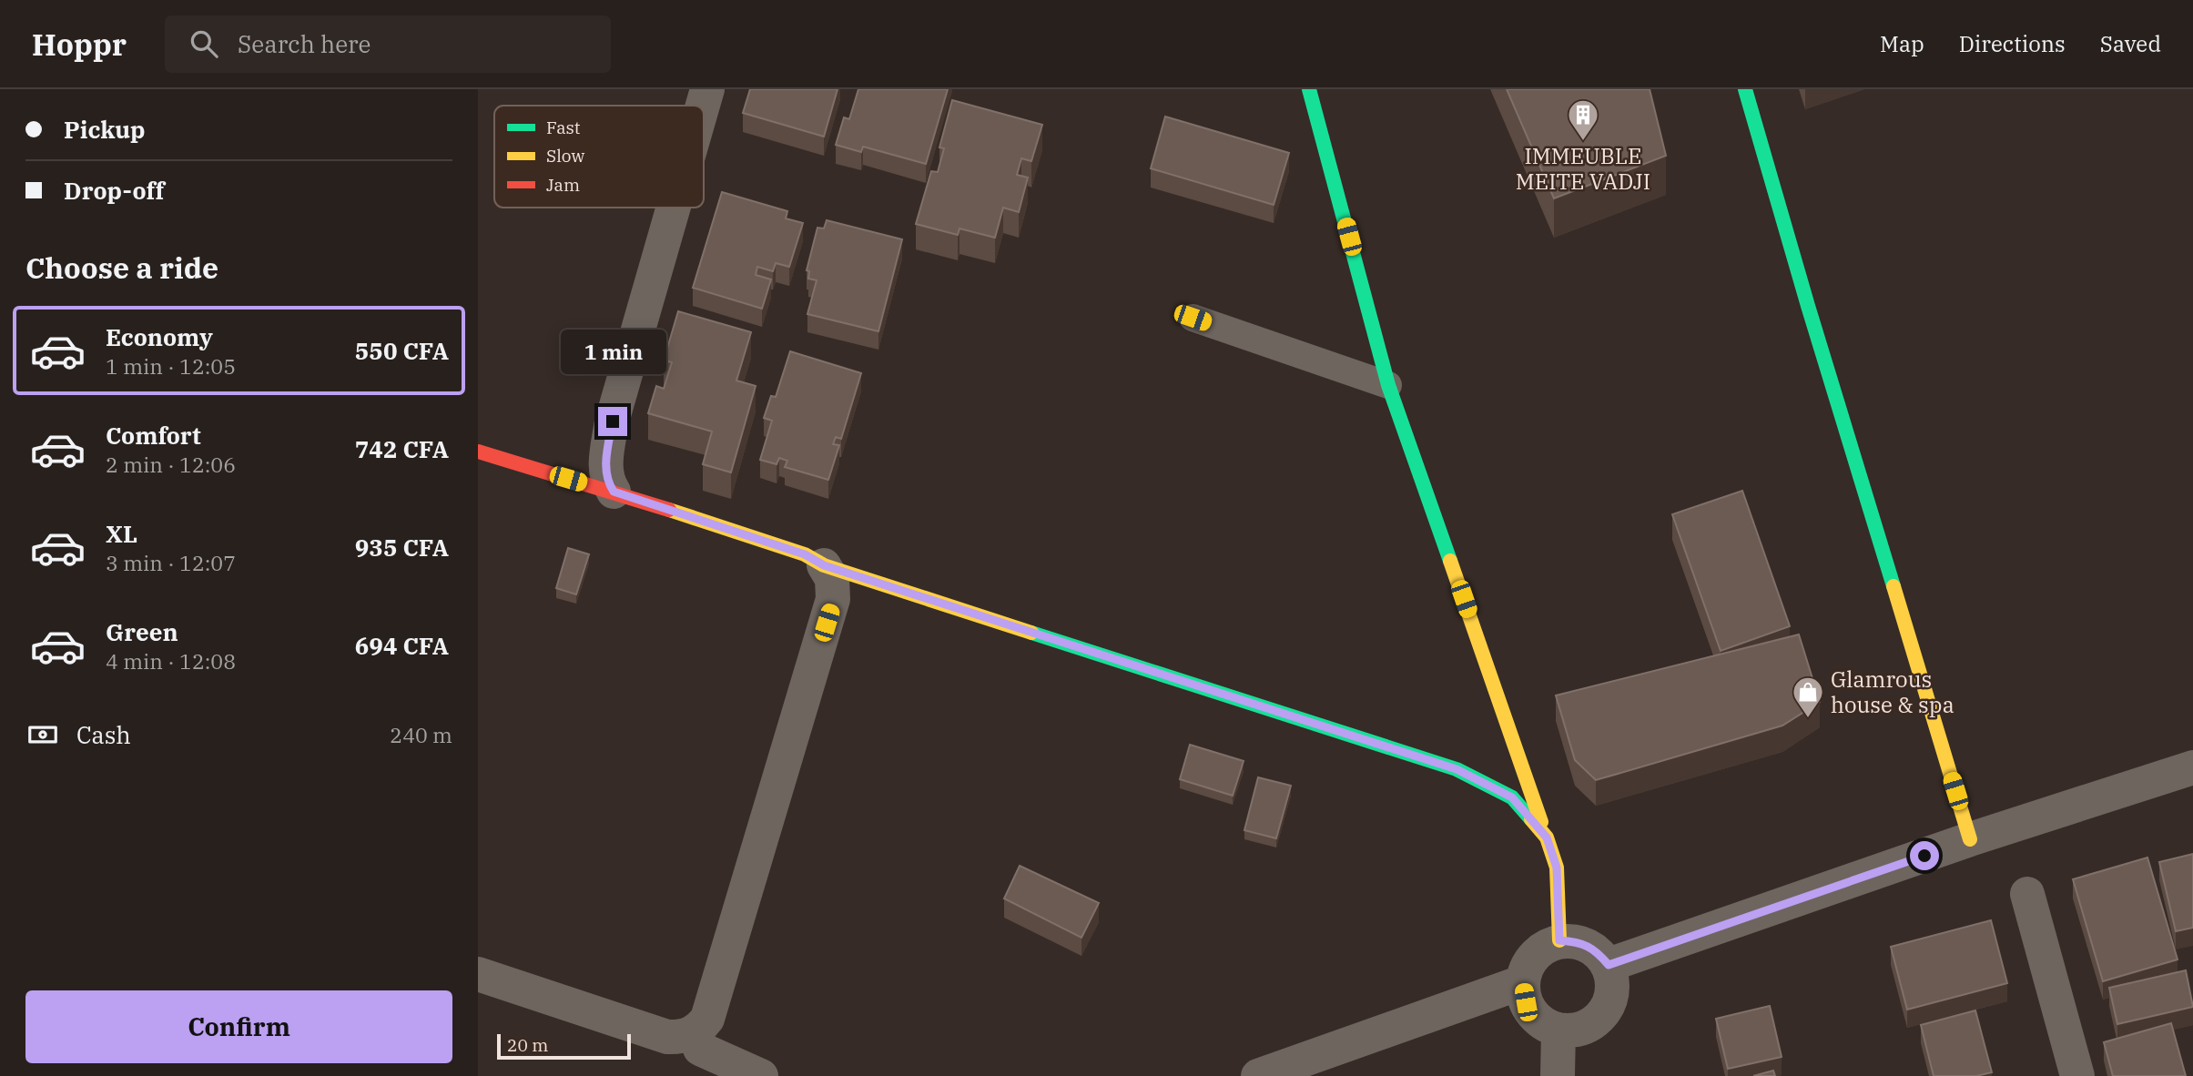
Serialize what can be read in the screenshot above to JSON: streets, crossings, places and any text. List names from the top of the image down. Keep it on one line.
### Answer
{"places":{"building":["IMMEUBLE MEITE VADJI"],"shop":["Glamrous house & spa"]},"legend":["Fast","Slow","Jam"],"scale_bar":"20 m","page":{"header":"Hoppr","search":"Search here","nav":["Map","Directions","Saved"],"banner":["Pickup","Drop-off"],"heading":"Choose a ride","list":[{"name":"Economy","note":"1 min · 12:05","value":"550 CFA"},{"name":"Comfort","note":"2 min · 12:06","value":"742 CFA"},{"name":"XL","note":"3 min · 12:07","value":"935 CFA"},{"name":"Green","note":"4 min · 12:08","value":"694 CFA"}],"bubble":"1 min","pay":["Cash","240 m"],"buttons":"Confirm","scale":"20 m"}}
